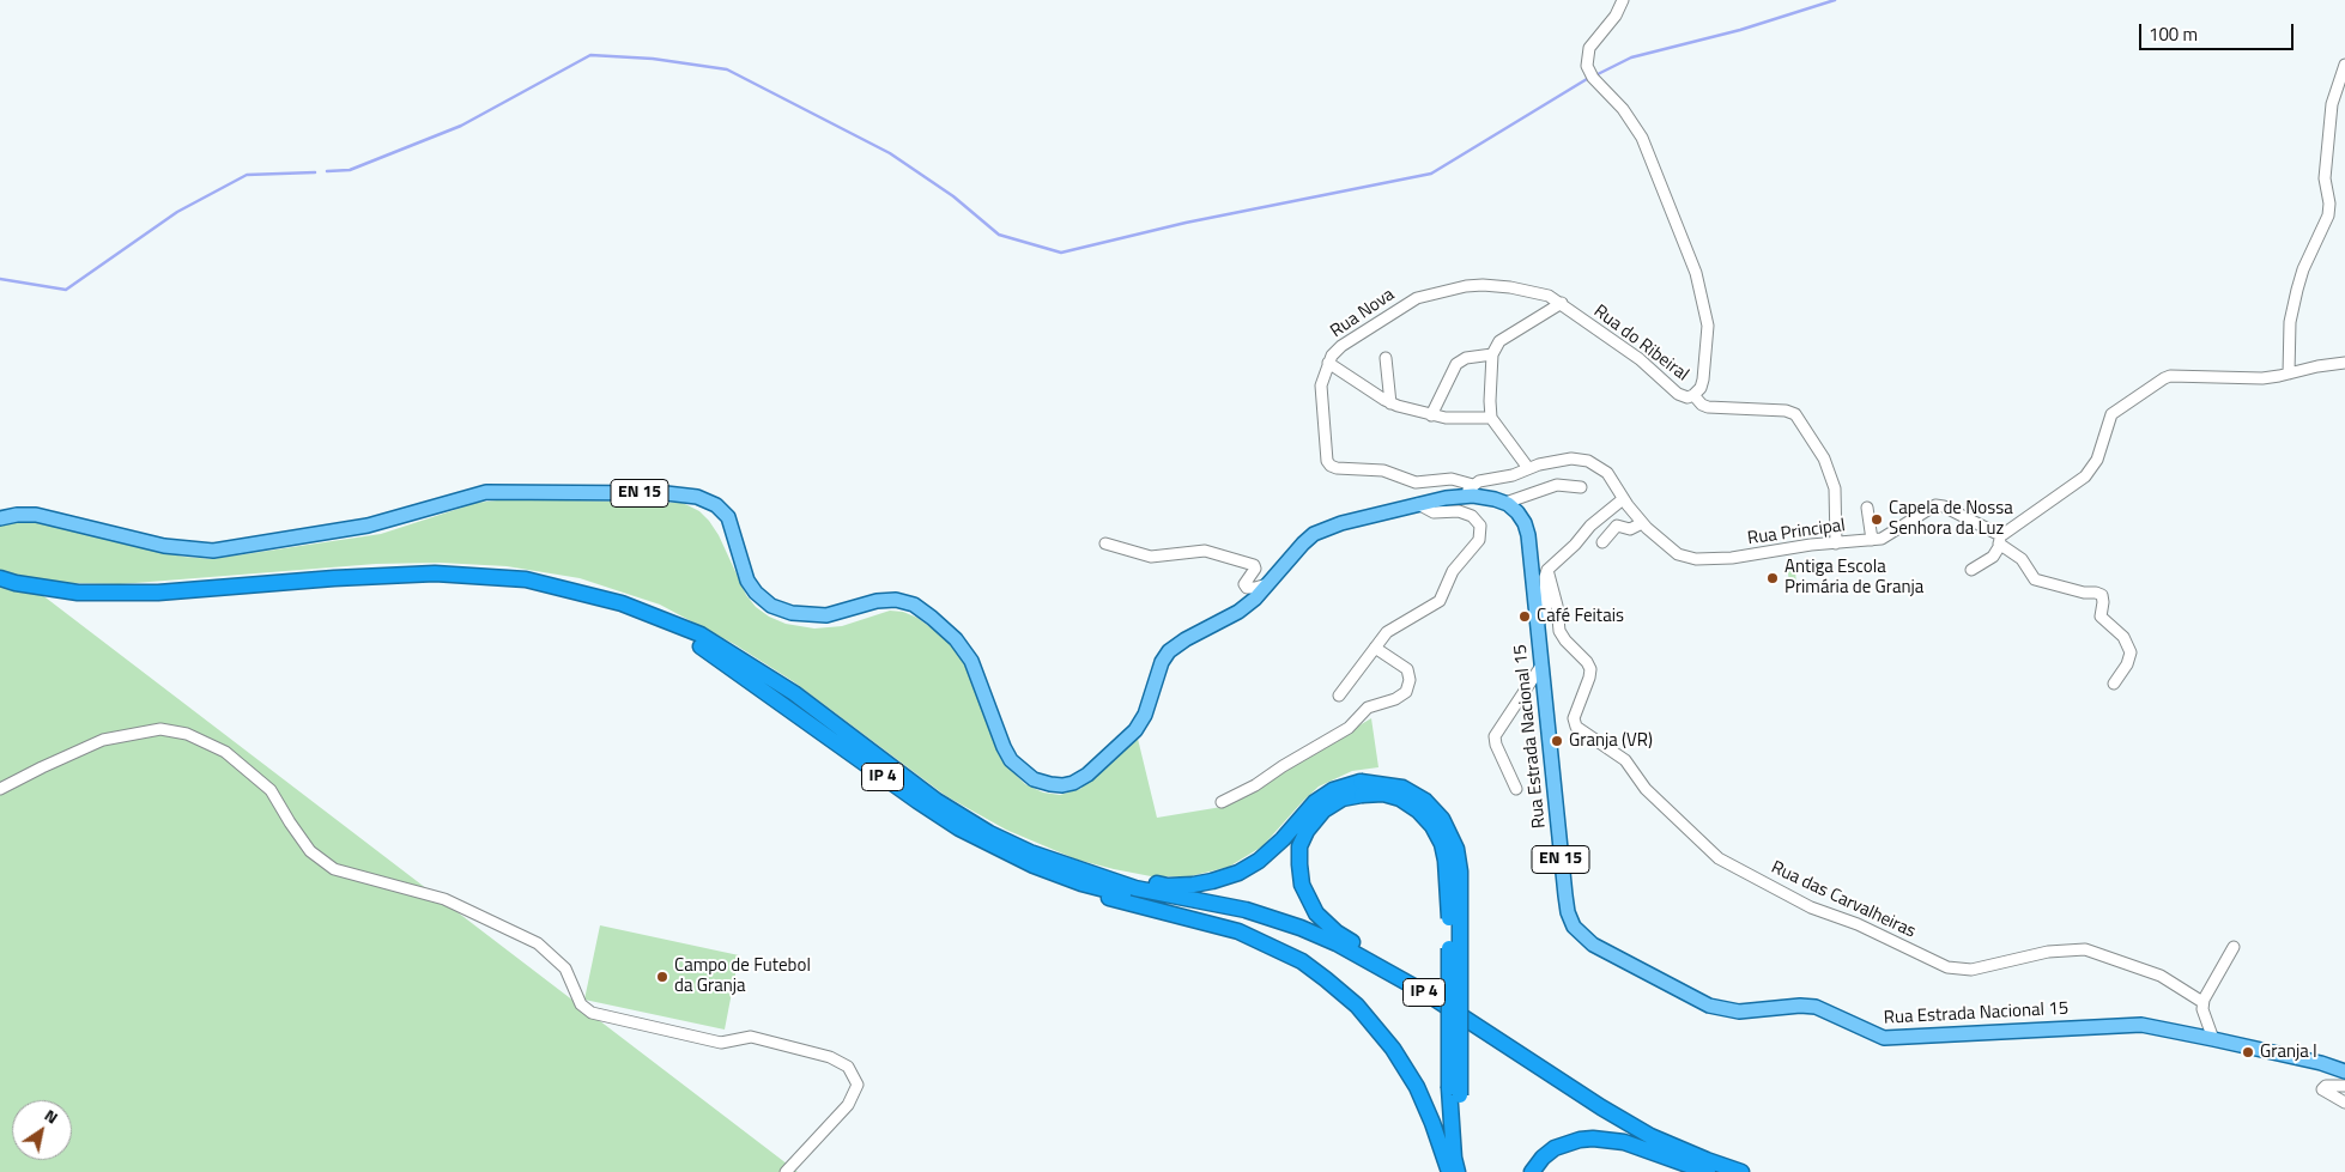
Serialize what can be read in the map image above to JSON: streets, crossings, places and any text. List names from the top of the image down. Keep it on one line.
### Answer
{"streets":{"highway":["IP 4"],"main road":["EN 15","Rua Estrada Nacional 15"],"street":["Rua Nova","Rua do Ribeiral","Rua Principal","Rua das Carvalheiras"]},"crossings":[["Rua Nova","Rua do Ribeiral"],["Rua Nova","EN 15"],["Rua Nova","Rua Principal"],["EN 15","Rua Principal"],["EN 15","Rua Estrada Nacional 15"]],"places":["Capela de Nossa Senhora da Luz","Antiga Escola Primária de Granja","Café Feitais","Granja (VR)","Campo de Futebol da Granja","Granja I"],"scale_bar":"100 m","north":"top right"}
